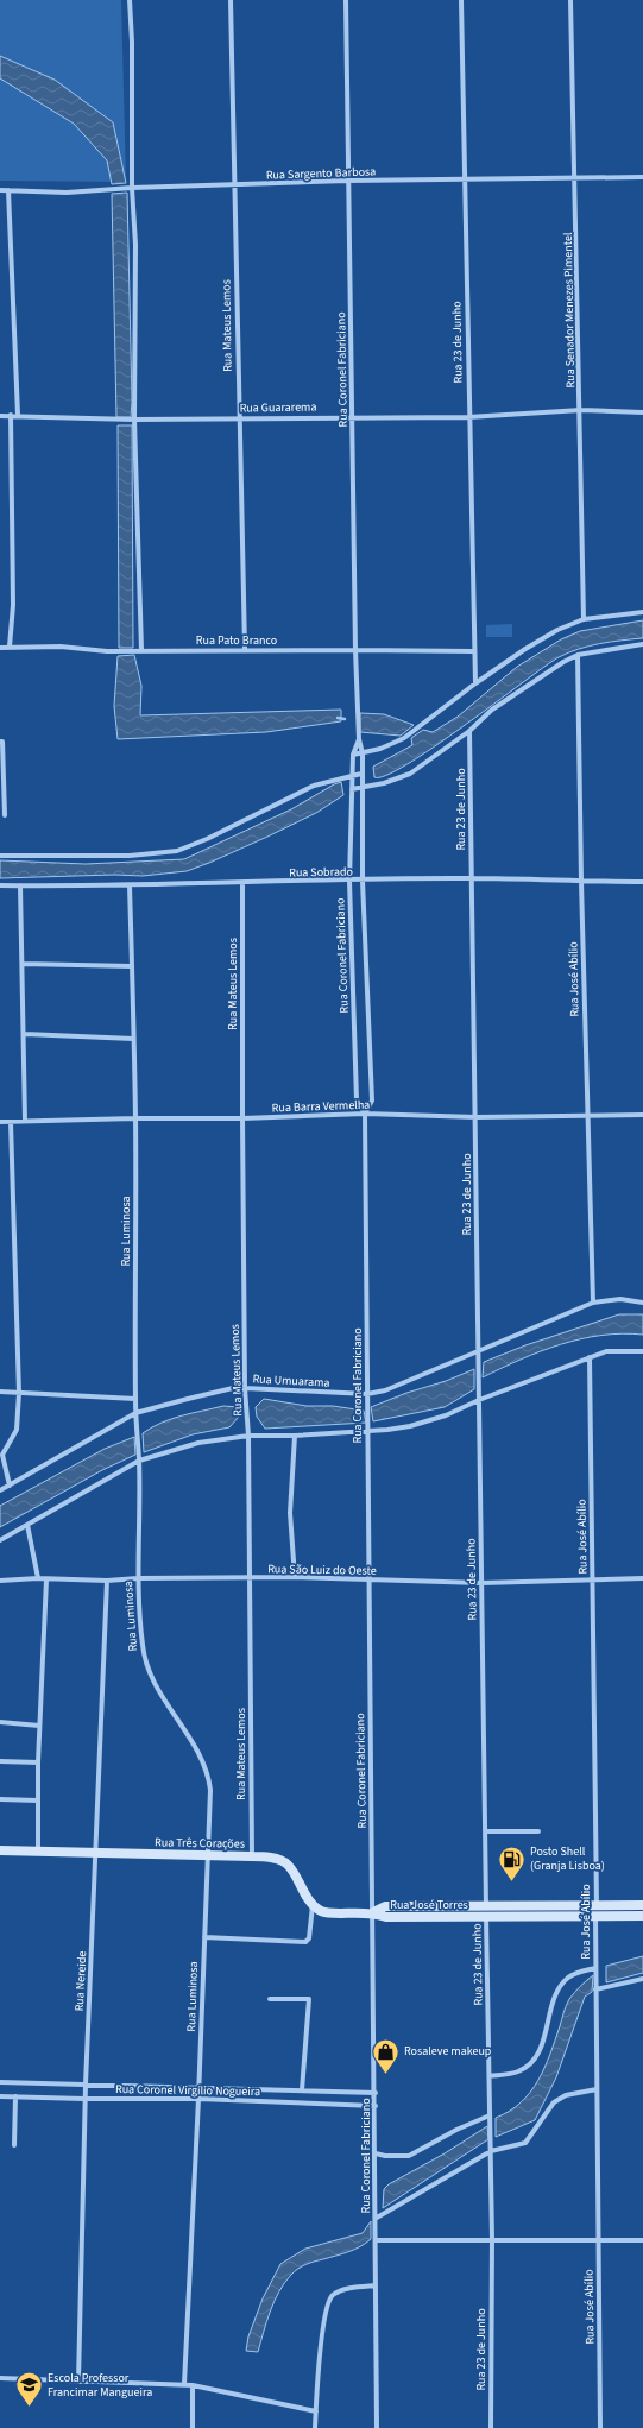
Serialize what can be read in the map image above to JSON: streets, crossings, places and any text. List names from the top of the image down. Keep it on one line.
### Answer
{"streets":{"street":["Rua Sargento Barbosa","Rua Senador Menezes Pimentel","Rua Mateus Lemos","Rua 23 de Junho","Rua Coronel Fabriciano","Rua Guararema","Rua Pato Branco","Rua Sobrado","Rua José Abílio","Rua Barra Vermelha","Rua Luminosa","Rua Umuarama","Rua São Luiz do Oeste","Rua Três Corações","Rua José Torres","Rua Nereide","Rua Coronel Virgílio Nogueira"]},"crossings":[["Rua Sargento Barbosa","Rua Senador Menezes Pimentel"],["Rua Sargento Barbosa","Rua Mateus Lemos"],["Rua Sargento Barbosa","Rua 23 de Junho"],["Rua Sargento Barbosa","Rua Coronel Fabriciano"],["Rua Senador Menezes Pimentel","Rua Guararema"],["Rua Mateus Lemos","Rua Guararema"],["Rua Mateus Lemos","Rua Pato Branco"],["Rua Mateus Lemos","Rua Sobrado"],["Rua Mateus Lemos","Rua Barra Vermelha"],["Rua Mateus Lemos","Rua Umuarama"],["Rua Mateus Lemos","Rua São Luiz do Oeste"],["Rua Mateus Lemos","Rua Três Corações"],["Rua 23 de Junho","Rua Guararema"],["Rua 23 de Junho","Rua Pato Branco"],["Rua 23 de Junho","Rua Sobrado"],["Rua 23 de Junho","Rua Barra Vermelha"],["Rua 23 de Junho","Rua Umuarama"],["Rua 23 de Junho","Rua São Luiz do Oeste"],["Rua 23 de Junho","Rua José Torres"],["Rua Coronel Fabriciano","Rua Guararema"],["Rua Coronel Fabriciano","Rua Pato Branco"],["Rua Coronel Fabriciano","Rua Sobrado"],["Rua Coronel Fabriciano","Rua Barra Vermelha"],["Rua Coronel Fabriciano","Rua Umuarama"],["Rua Coronel Fabriciano","Rua São Luiz do Oeste"],["Rua Coronel Fabriciano","Rua José Torres"],["Rua Coronel Fabriciano","Rua Coronel Virgílio Nogueira"],["Rua Sobrado","Rua José Abílio"],["Rua Sobrado","Rua Luminosa"],["Rua José Abílio","Rua Barra Vermelha"],["Rua José Abílio","Rua Umuarama"],["Rua José Abílio","Rua São Luiz do Oeste"],["Rua José Abílio","Rua José Torres"],["Rua Barra Vermelha","Rua Luminosa"],["Rua Luminosa","Rua Umuarama"],["Rua Luminosa","Rua São Luiz do Oeste"],["Rua Luminosa","Rua Três Corações"],["Rua Luminosa","Rua Coronel Virgílio Nogueira"],["Rua São Luiz do Oeste","Rua Nereide"],["Rua Três Corações","Rua Nereide"],["Rua Nereide","Rua Coronel Virgílio Nogueira"]],"places":{"fuel station":["Posto Shell (Granja Lisboa)"],"shop":["Rosaleve makeup"],"school or university":["Escola Professor Francimar Mangueira"]}}
